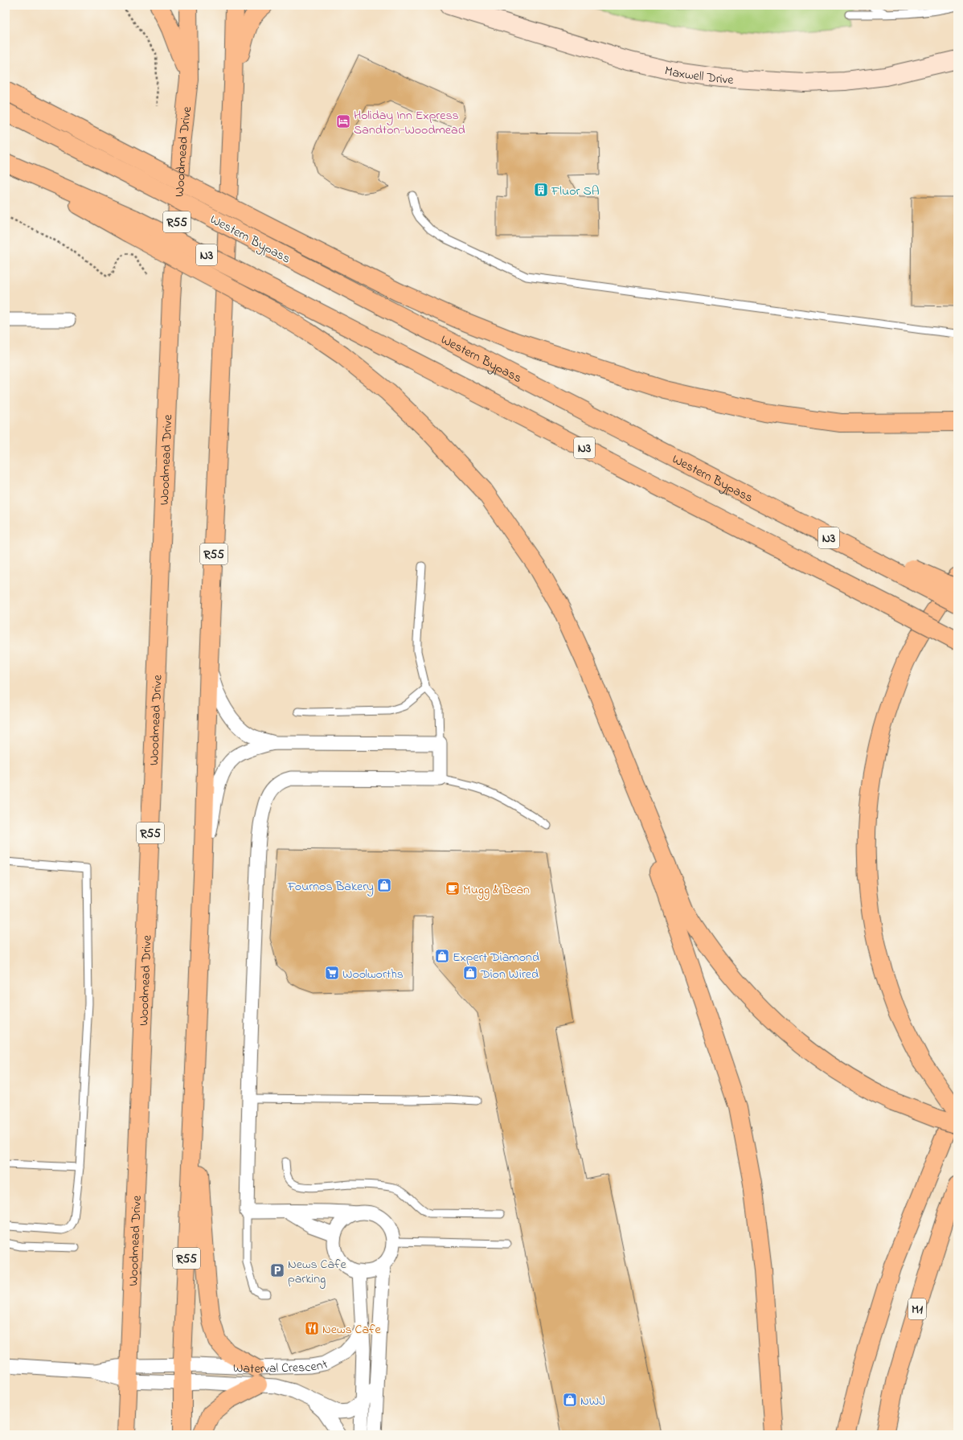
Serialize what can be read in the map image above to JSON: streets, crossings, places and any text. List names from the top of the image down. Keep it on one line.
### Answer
{"streets":{"main road":["Maxwell Drive","Woodmead Drive","R55","Western Bypass","N3","M1"],"street":["Waterval Crescent"]},"crossings":[["Woodmead Drive","Waterval Crescent"],["R55","Waterval Crescent"]],"places":{"hotel":["Holiday Inn Express Sandton-Woodmead"],"building":["Fluor SA"],"shop":["Fournos Bakery","Expert Diamond","Dion Wired","NWJ"],"cafe":["Mugg & Bean"],"supermarket":["Woolworths"],"parking":["News Cafe parking"],"restaurant":["News Cafe"]}}
